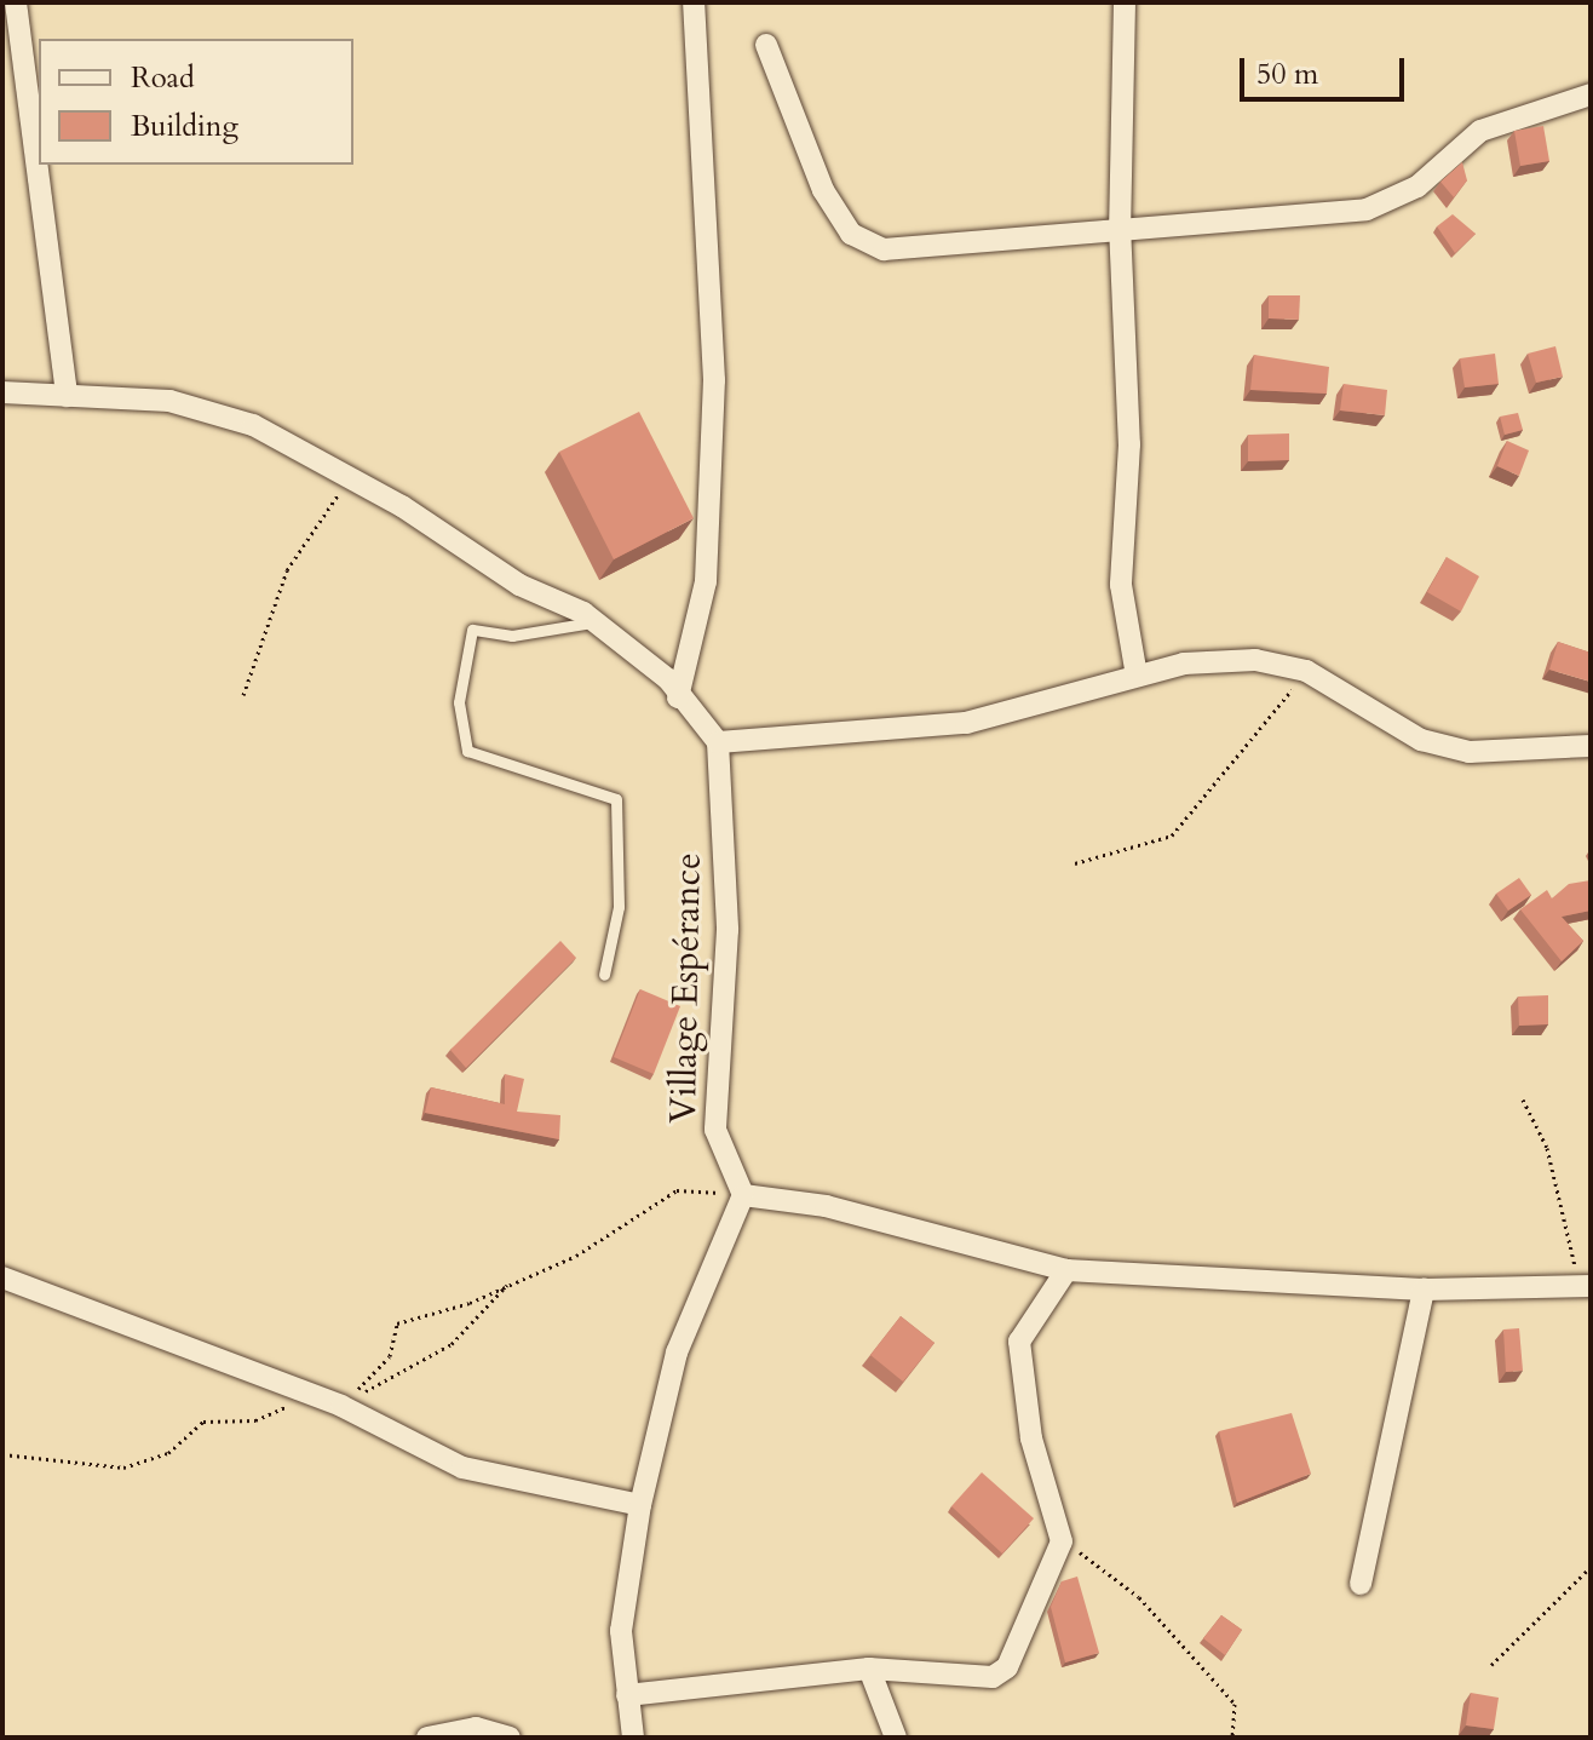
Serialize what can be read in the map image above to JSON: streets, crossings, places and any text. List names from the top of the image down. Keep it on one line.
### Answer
{"streets":{"street":["Village Espérance"]},"legend":["Road","Building"],"scale_bar":"50 m"}
